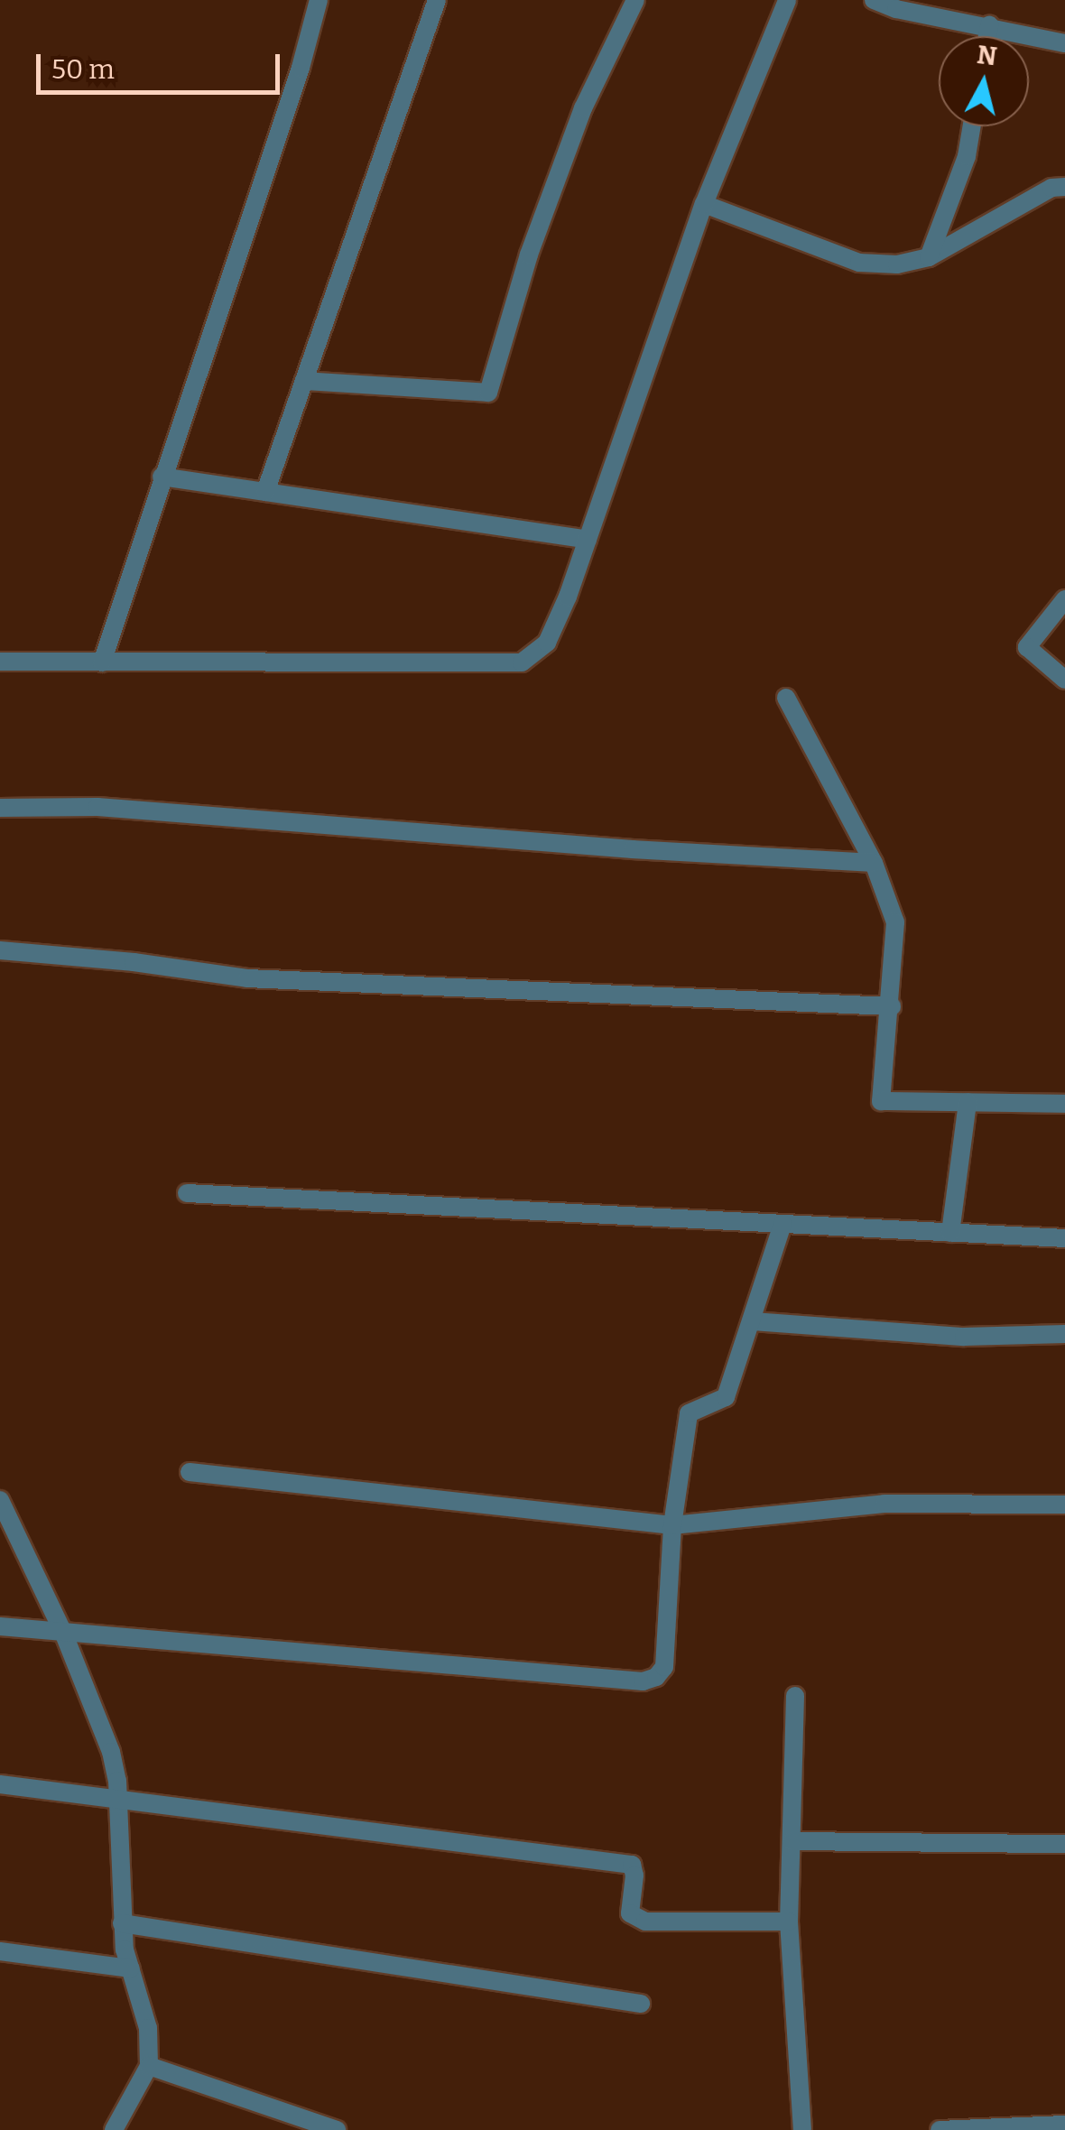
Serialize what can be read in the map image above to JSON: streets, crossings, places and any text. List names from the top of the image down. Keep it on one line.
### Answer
{"scale_bar":"50 m","north":"top"}
